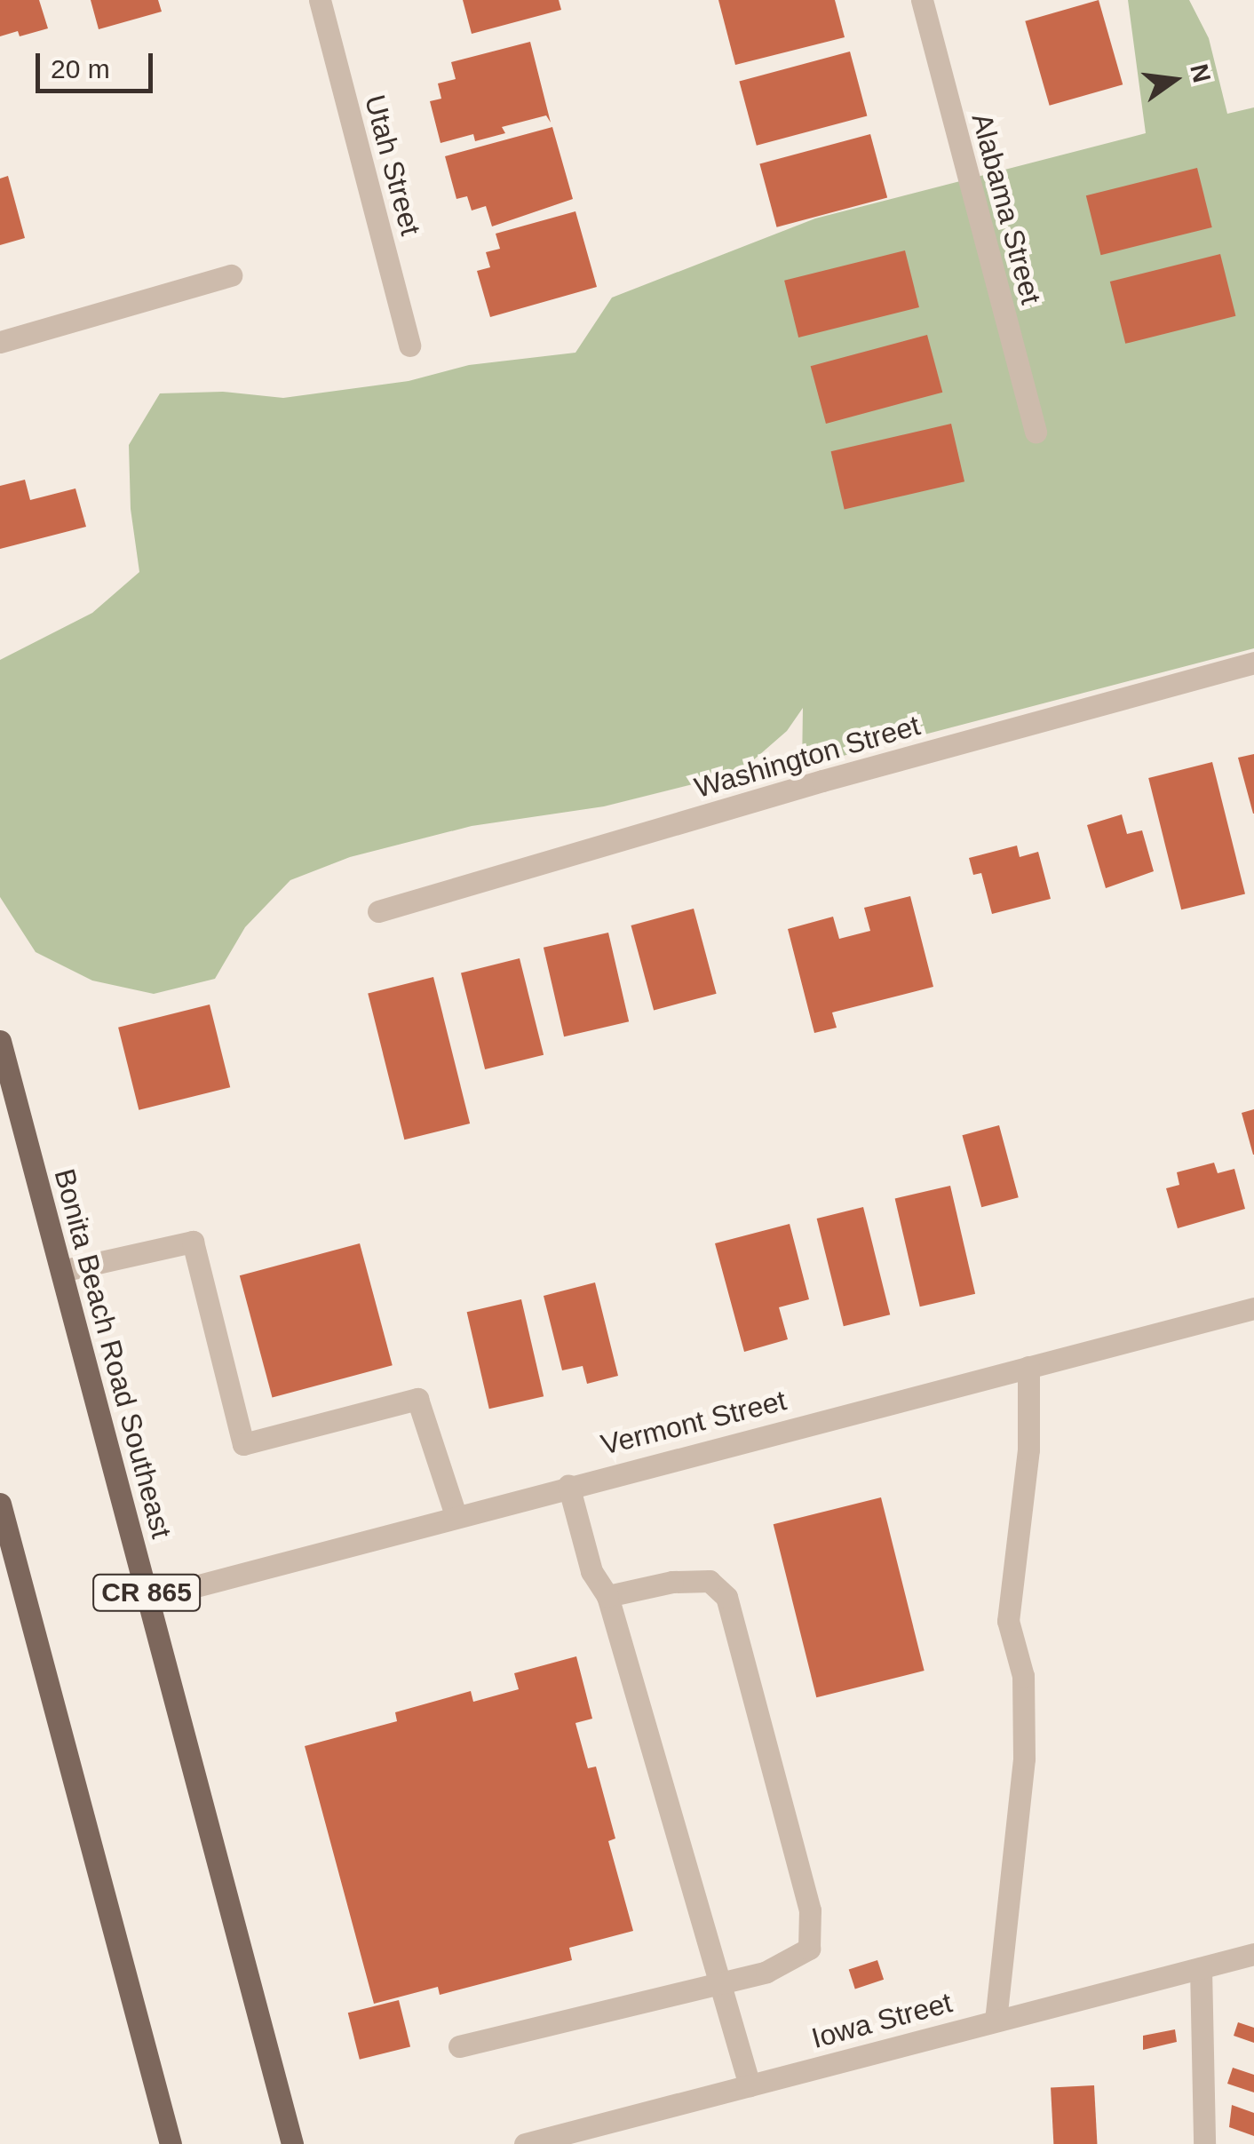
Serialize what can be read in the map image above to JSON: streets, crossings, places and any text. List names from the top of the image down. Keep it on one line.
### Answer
{"streets":{"main road":["Bonita Beach Road Southeast","CR 865"],"street":["Utah Street","Alabama Street","Washington Street","Vermont Street","Iowa Street"]},"crossings":[["Bonita Beach Road Southeast","Vermont Street"]],"scale_bar":"20 m","north":"right"}
